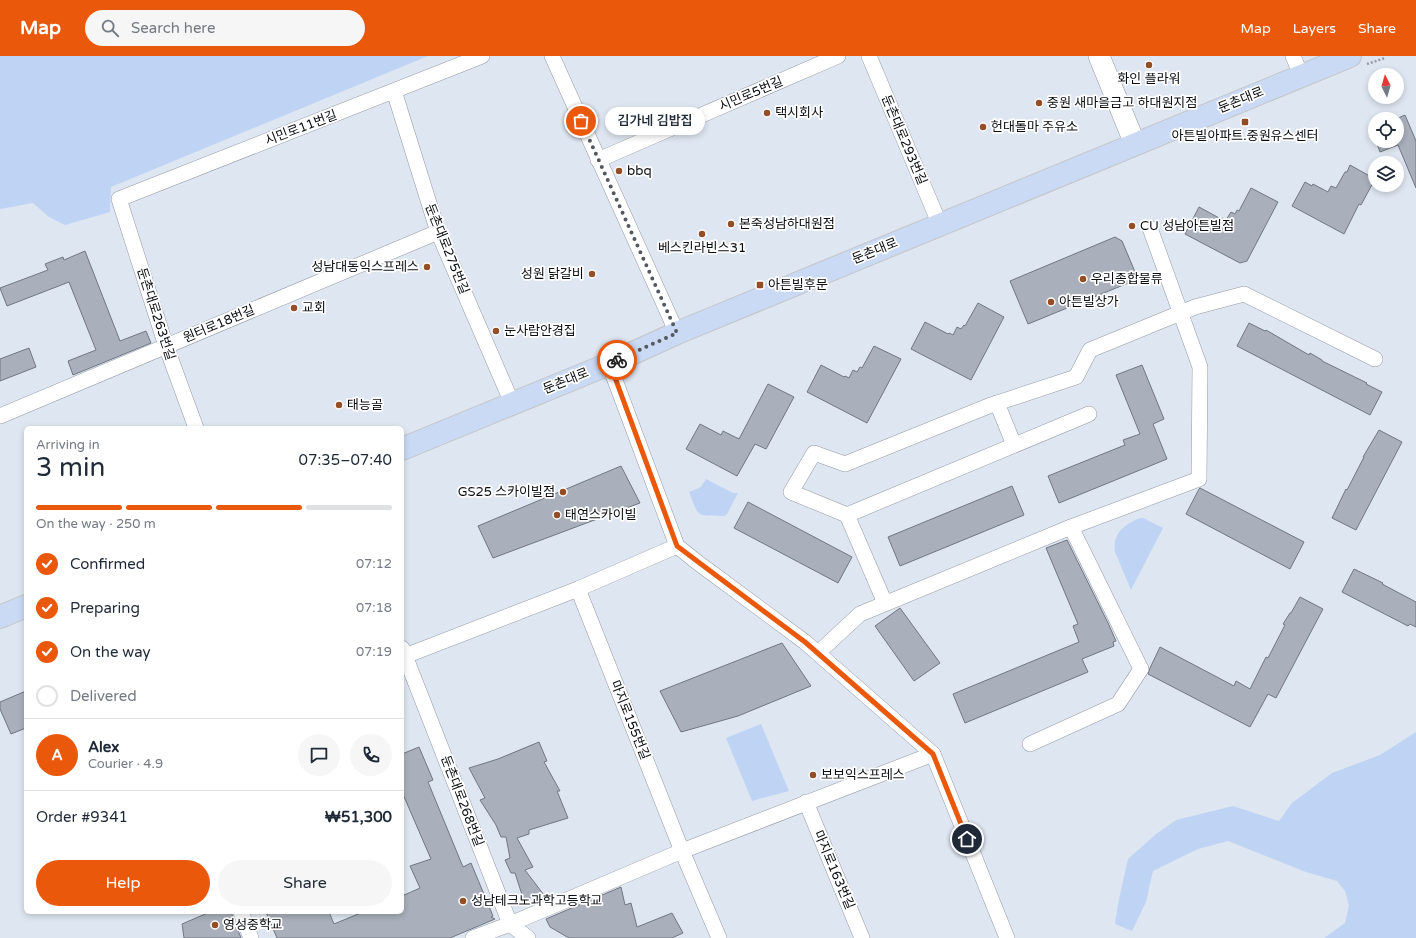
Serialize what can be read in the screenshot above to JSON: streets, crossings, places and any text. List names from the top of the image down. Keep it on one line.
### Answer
{"streets":{"main road":["둔촌대로"],"street":["시민로5번길","시민로11번길","둔촌대로293번길","둔촌대로275번길","둔촌대로263번길","원터로18번길","마지로155번길","둔촌대로268번길","마지로163번길"]},"crossings":[["둔촌대로","둔촌대로293번길"],["둔촌대로","둔촌대로275번길"],["시민로11번길","둔촌대로275번길"],["시민로11번길","둔촌대로263번길"],["둔촌대로275번길","원터로18번길"],["둔촌대로263번길","원터로18번길"],["마지로155번길","둔촌대로268번길"]],"places":{"other":["화인 플라워","중원 새마을금고 하대원지점","택시회사","김가네 김밥집","헌대돌마 주유소","bbq","본죽성남하대원점","CU 성남아튼빌점","베스킨라빈스31","성남대동익스프레스","성원 닭갈비","우리종합물류","아튼빌상가","교회","눈사람안경집","태능골","GS25 스카이빌점","태연스카이빌","보보익스프레스","성남테크노과학고등학교","영성중학교"],"transit":["아튼빌아파트.중원유스센터","아튼빌후문"]},"north":"top","page":{"header":"Map","search":"Search here","nav":["Map","Layers","Share"],"bubble":"김가네 김밥집","heading":["3 min","Arriving in","07:35–07:40"],"panel":["Alex","Courier · 4.9","Order #9341","₩51,300"],"bar":"On the way · 250 m","list":[["Confirmed","07:12"],["Preparing","07:18"],["On the way","07:19"],"Delivered"],"round":"A","buttons":["Help","Share"]}}
